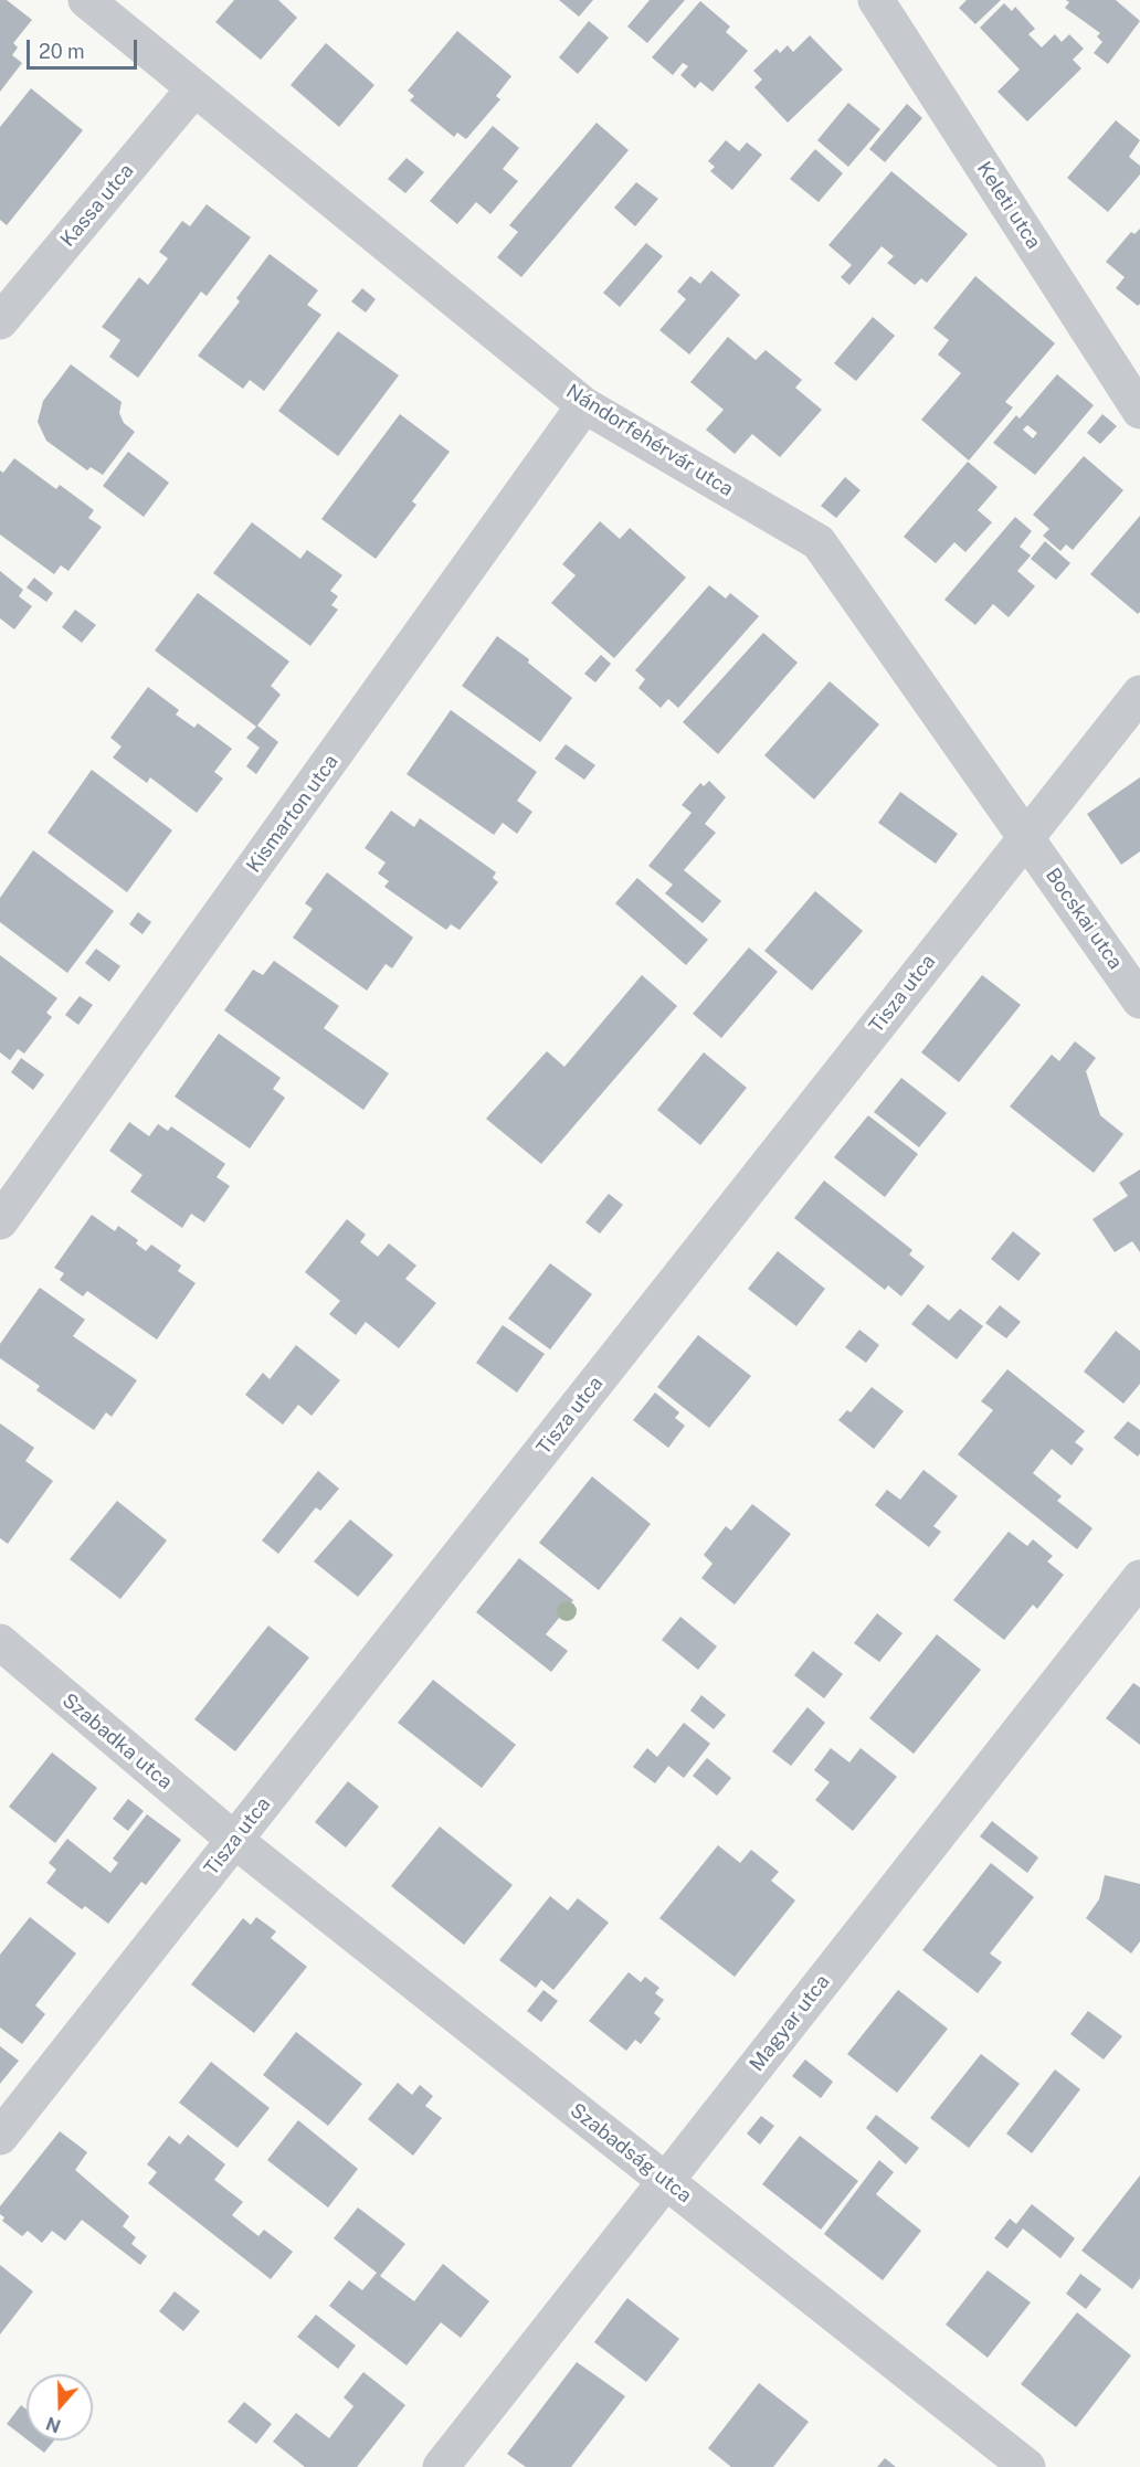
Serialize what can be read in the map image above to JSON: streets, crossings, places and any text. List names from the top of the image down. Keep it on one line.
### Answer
{"streets":{"street":["Kassa utca","Keleti utca","Nándorfehérvár utca","Kismarton utca","Bocskai utca","Tisza utca","Szabadka utca","Magyar utca","Szabadság utca"]},"crossings":[["Kassa utca","Nándorfehérvár utca"],["Nándorfehérvár utca","Kismarton utca"],["Nándorfehérvár utca","Bocskai utca"],["Nándorfehérvár utca","Tisza utca"],["Bocskai utca","Tisza utca"],["Tisza utca","Szabadka utca"],["Tisza utca","Szabadság utca"],["Szabadka utca","Szabadság utca"],["Magyar utca","Szabadság utca"]],"scale_bar":"20 m","north":"bottom"}
